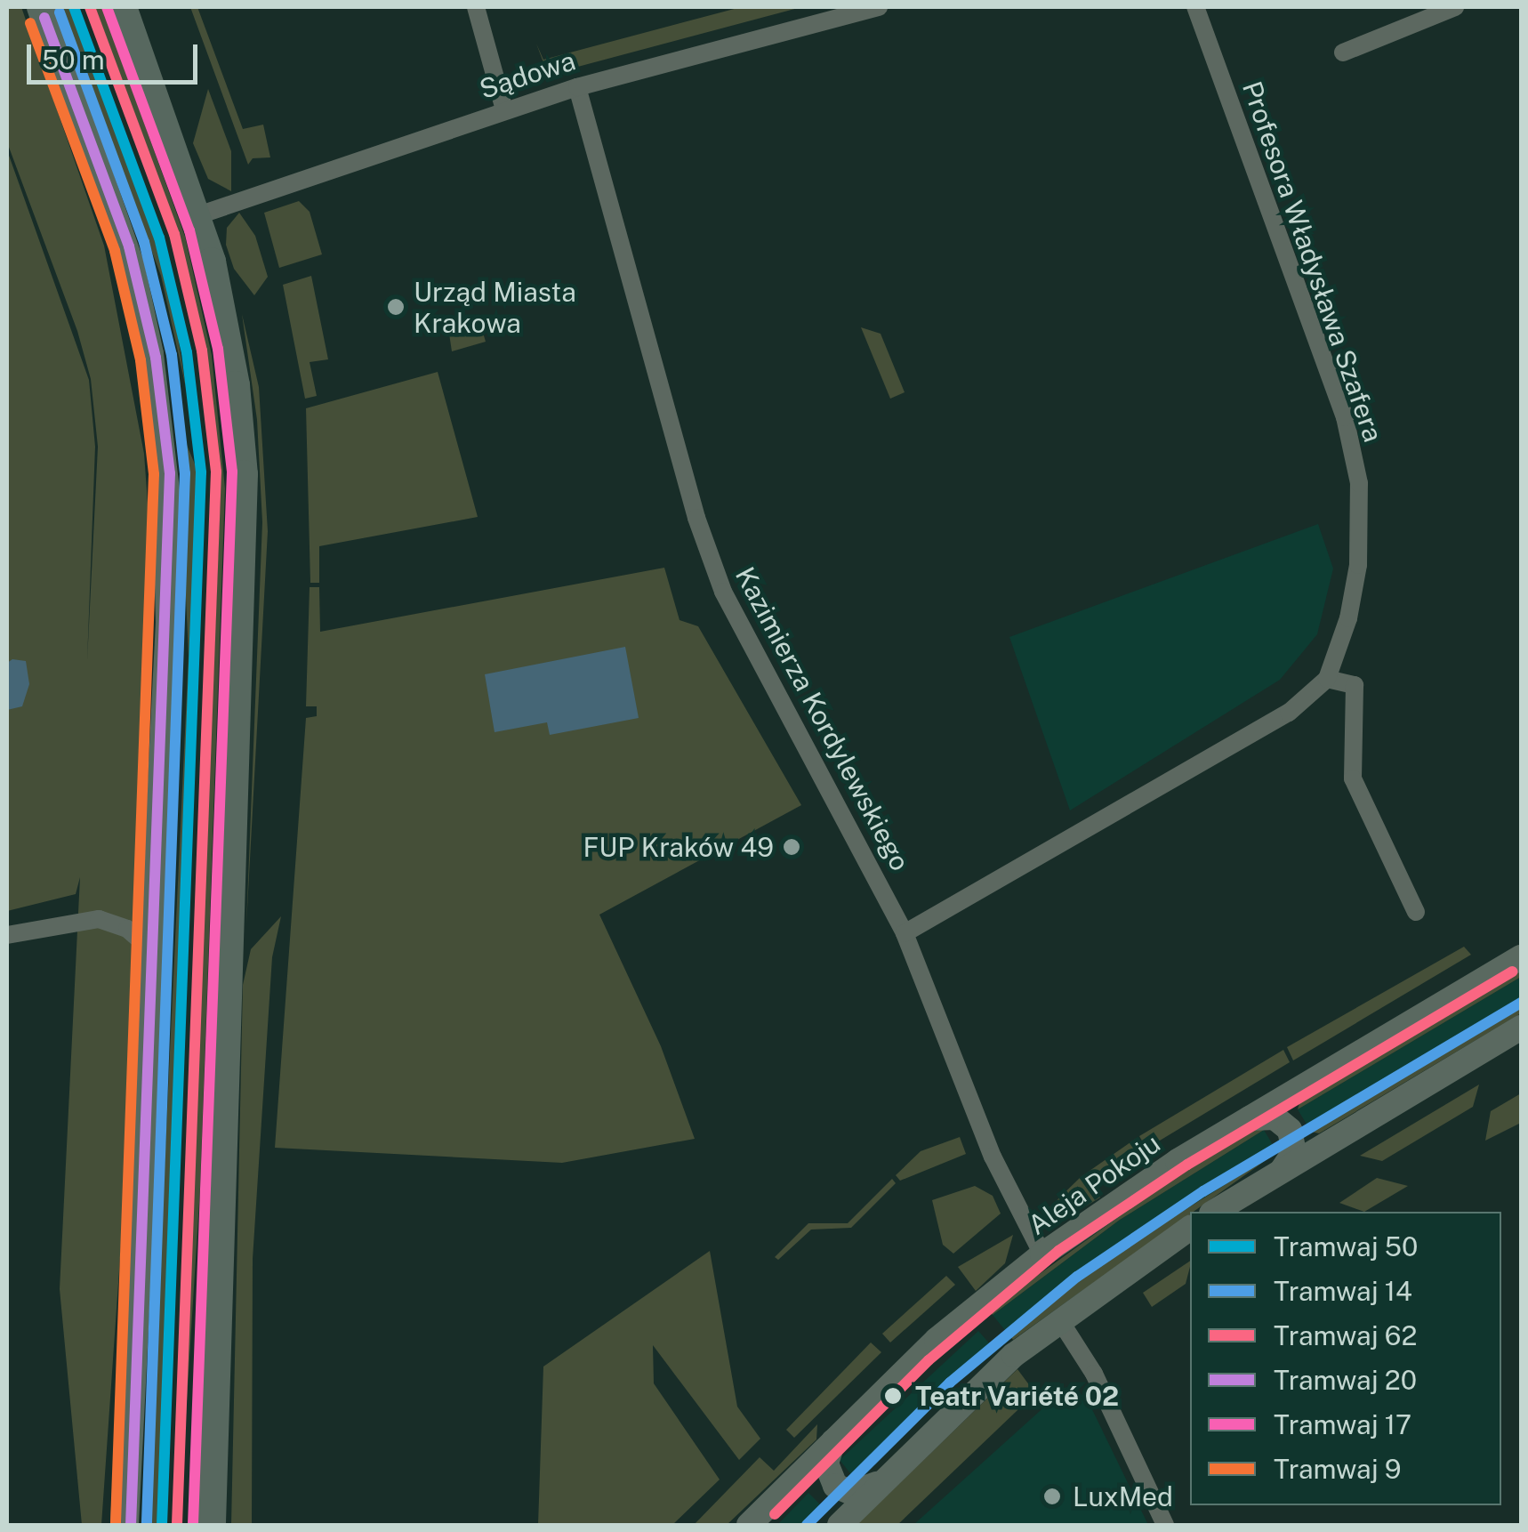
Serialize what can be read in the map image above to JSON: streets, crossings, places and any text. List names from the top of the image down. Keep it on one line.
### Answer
{"streets":{"main road":["Aleja Pokoju"],"street":["Sądowa","Profesora Władysława Szafera","Kazimierza Kordylewskiego"]},"crossings":[["Sądowa","Kazimierza Kordylewskiego"],["Profesora Władysława Szafera","Kazimierza Kordylewskiego"],["Kazimierza Kordylewskiego","Aleja Pokoju"]],"places":["Urząd Miasta Krakowa","FUP Kraków 49","Teatr Variété 02","LuxMed"],"lines":["tram line 50","tram line 62","tram line 17","tram line 14","tram line 20","tram line 9"],"legend":["Tramwaj 50","Tramwaj 14","Tramwaj 62","Tramwaj 20","Tramwaj 17","Tramwaj 9"],"scale_bar":"50 m"}
